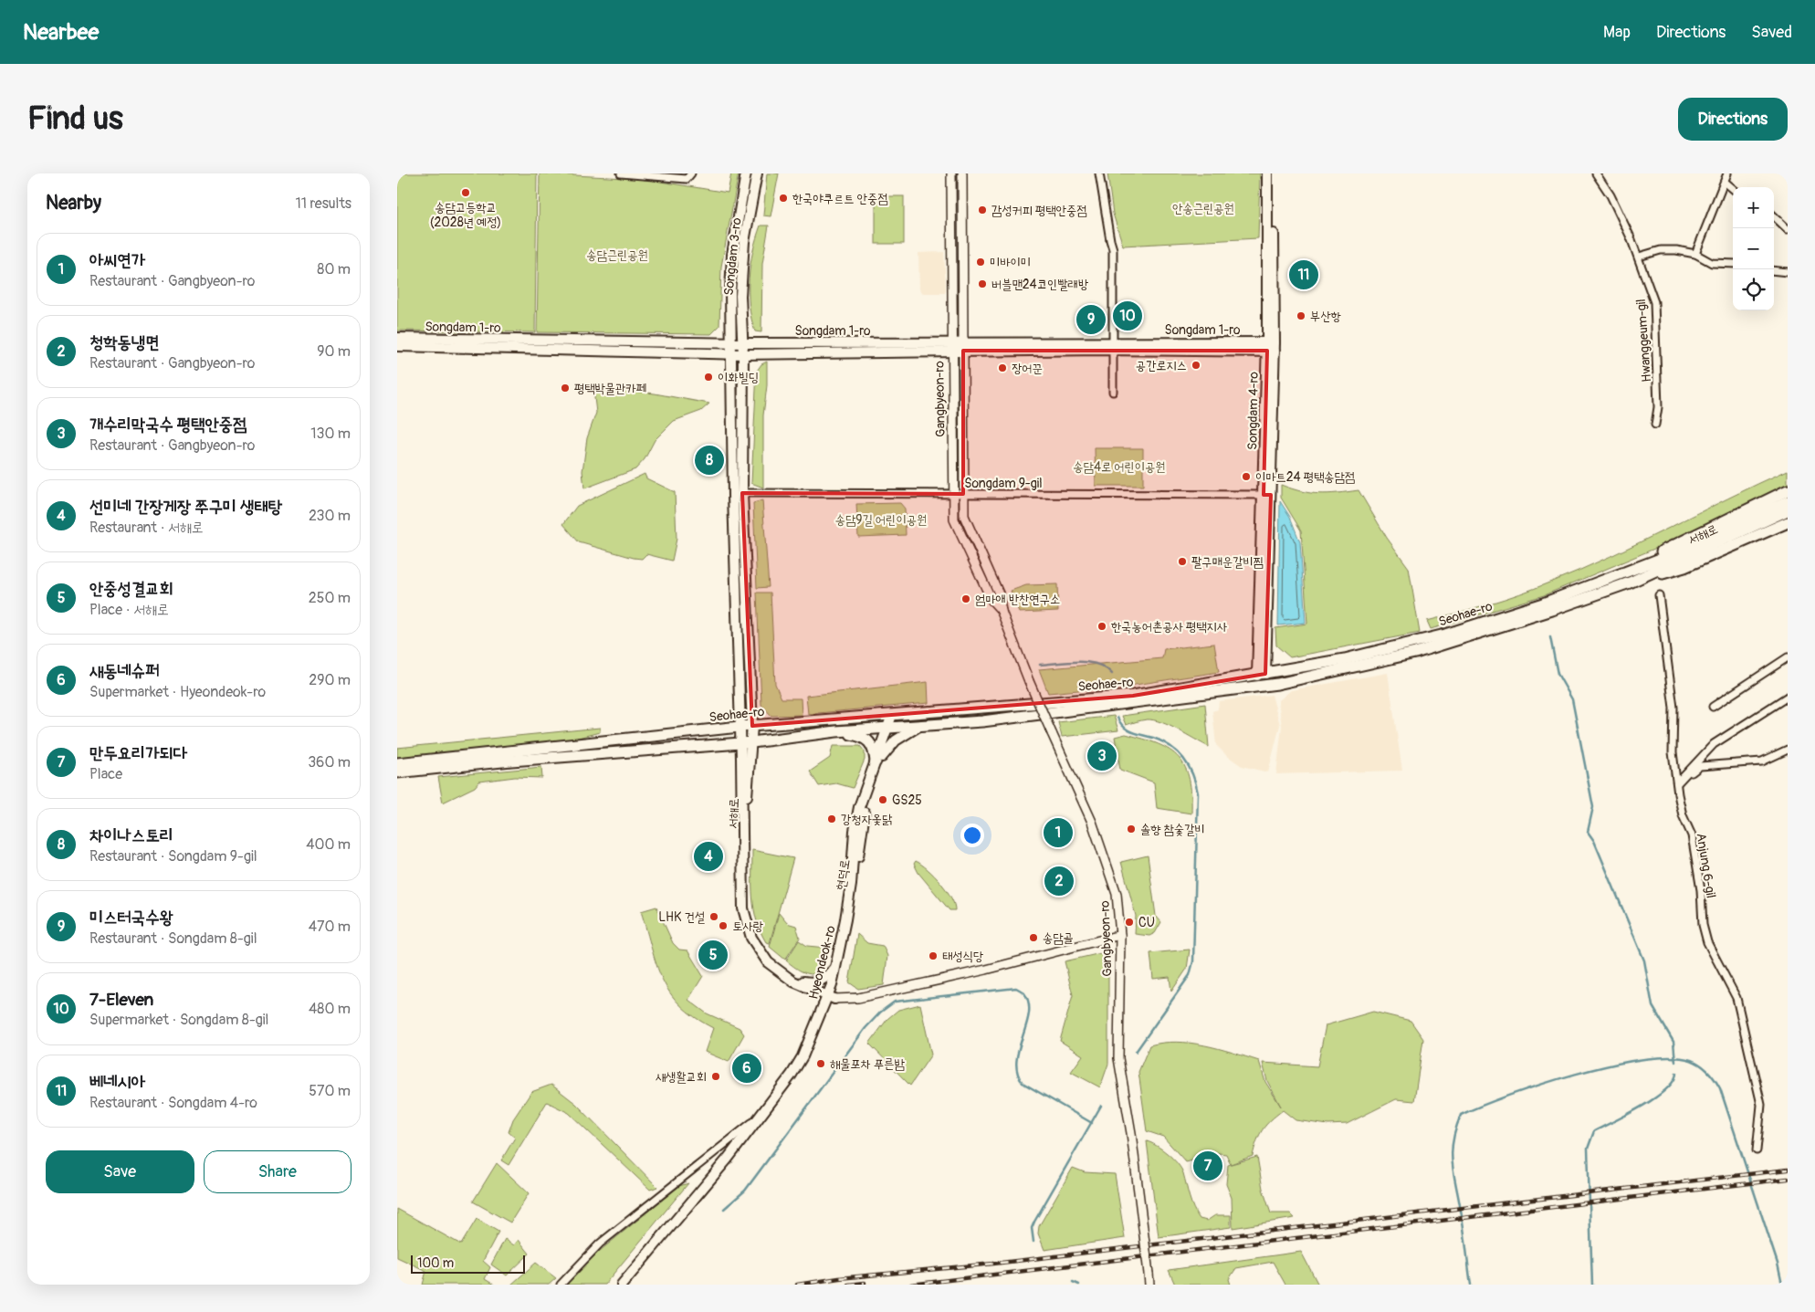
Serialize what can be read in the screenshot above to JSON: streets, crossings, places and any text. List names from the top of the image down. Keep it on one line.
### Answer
{"streets":{"main road":["Songdam 3-ro","Songdam 1-ro","Songdam 4-ro","서해로","Seohae-ro","현덕로","Hyeondeok-ro"],"street":["Hwanggeum-gil","Gangbyeon-ro","Songdam 9-gil","Anjung 6-gil"]},"crossings":[["Songdam 3-ro","Songdam 1-ro"],["Songdam 3-ro","Songdam 9-gil"],["Songdam 3-ro","서해로"],["Songdam 3-ro","Seohae-ro"],["Songdam 3-ro","현덕로"],["Songdam 3-ro","Hyeondeok-ro"],["Songdam 1-ro","Gangbyeon-ro"],["Songdam 1-ro","Songdam 4-ro"],["Gangbyeon-ro","Songdam 9-gil"],["Gangbyeon-ro","Hyeondeok-ro"],["Songdam 4-ro","Songdam 9-gil"],["Songdam 4-ro","Seohae-ro"],["Songdam 9-gil","서해로"],["서해로","Seohae-ro"],["서해로","현덕로"],["서해로","Hyeondeok-ro"],["Seohae-ro","Hyeondeok-ro"],["현덕로","Hyeondeok-ro"]],"parks":["안송근린공원","송담근린공원","송담4로 어린이공원","송담9길 어린이공원"],"places":["송담고등학교 (2028년 예정)","한국야쿠르트 안중점","감성커피 평택안중점","미바이미","버블맨24코인빨래방","부산항","공간로지스","장어꾼","이화빌딩","평택박물관카페","이마트24 평택송담점","팔구매운갈비찜","엄마애 반찬연구소","한국농어촌공사 평택지사","GS25","강청자옻닭","솔향 참숯갈비","LHK 건설","CU","토사랑","송담골","태성식당","해물포차 푸른밤","새생활교회"],"scale_bar":"100 m","page":{"header":"Nearbee","nav":["Map","Directions","Saved"],"buttons":["Directions",["Save","Share"]],"title":"Find us","heading":["Nearby","11 results"],"map_buttons":["+","−"],"list":[{"mark":"1","name":"아씨연가","note":"Restaurant · Gangbyeon-ro","value":"80 m"},{"mark":"2","name":"청학동냉면","note":"Restaurant · Gangbyeon-ro","value":"90 m"},{"mark":"3","name":"개수리막국수 평택안중점","note":"Restaurant · Gangbyeon-ro","value":"130 m"},{"mark":"4","name":"선미네 간장게장 쭈구미 생태탕","note":"Restaurant · 서해로","value":"230 m"},{"mark":"5","name":"안중성결교회","note":"Place · 서해로","value":"250 m"},{"mark":"6","name":"새동네슈퍼","note":"Supermarket · Hyeondeok-ro","value":"290 m"},{"mark":"7","name":"만두요리가되다","note":"Place","value":"360 m"},{"mark":"8","name":"차이나스토리","note":"Restaurant · Songdam 9-gil","value":"400 m"},{"mark":"9","name":"미스터국수왕","note":"Restaurant · Songdam 8-gil","value":"470 m"},{"mark":"10","name":"7-Eleven","note":"Supermarket · Songdam 8-gil","value":"480 m"},{"mark":"11","name":"베네시아","note":"Restaurant · Songdam 4-ro","value":"570 m"}],"pins":["11","10","9","8","3","1","4","2","5","6","7"],"scale":"100 m"}}
